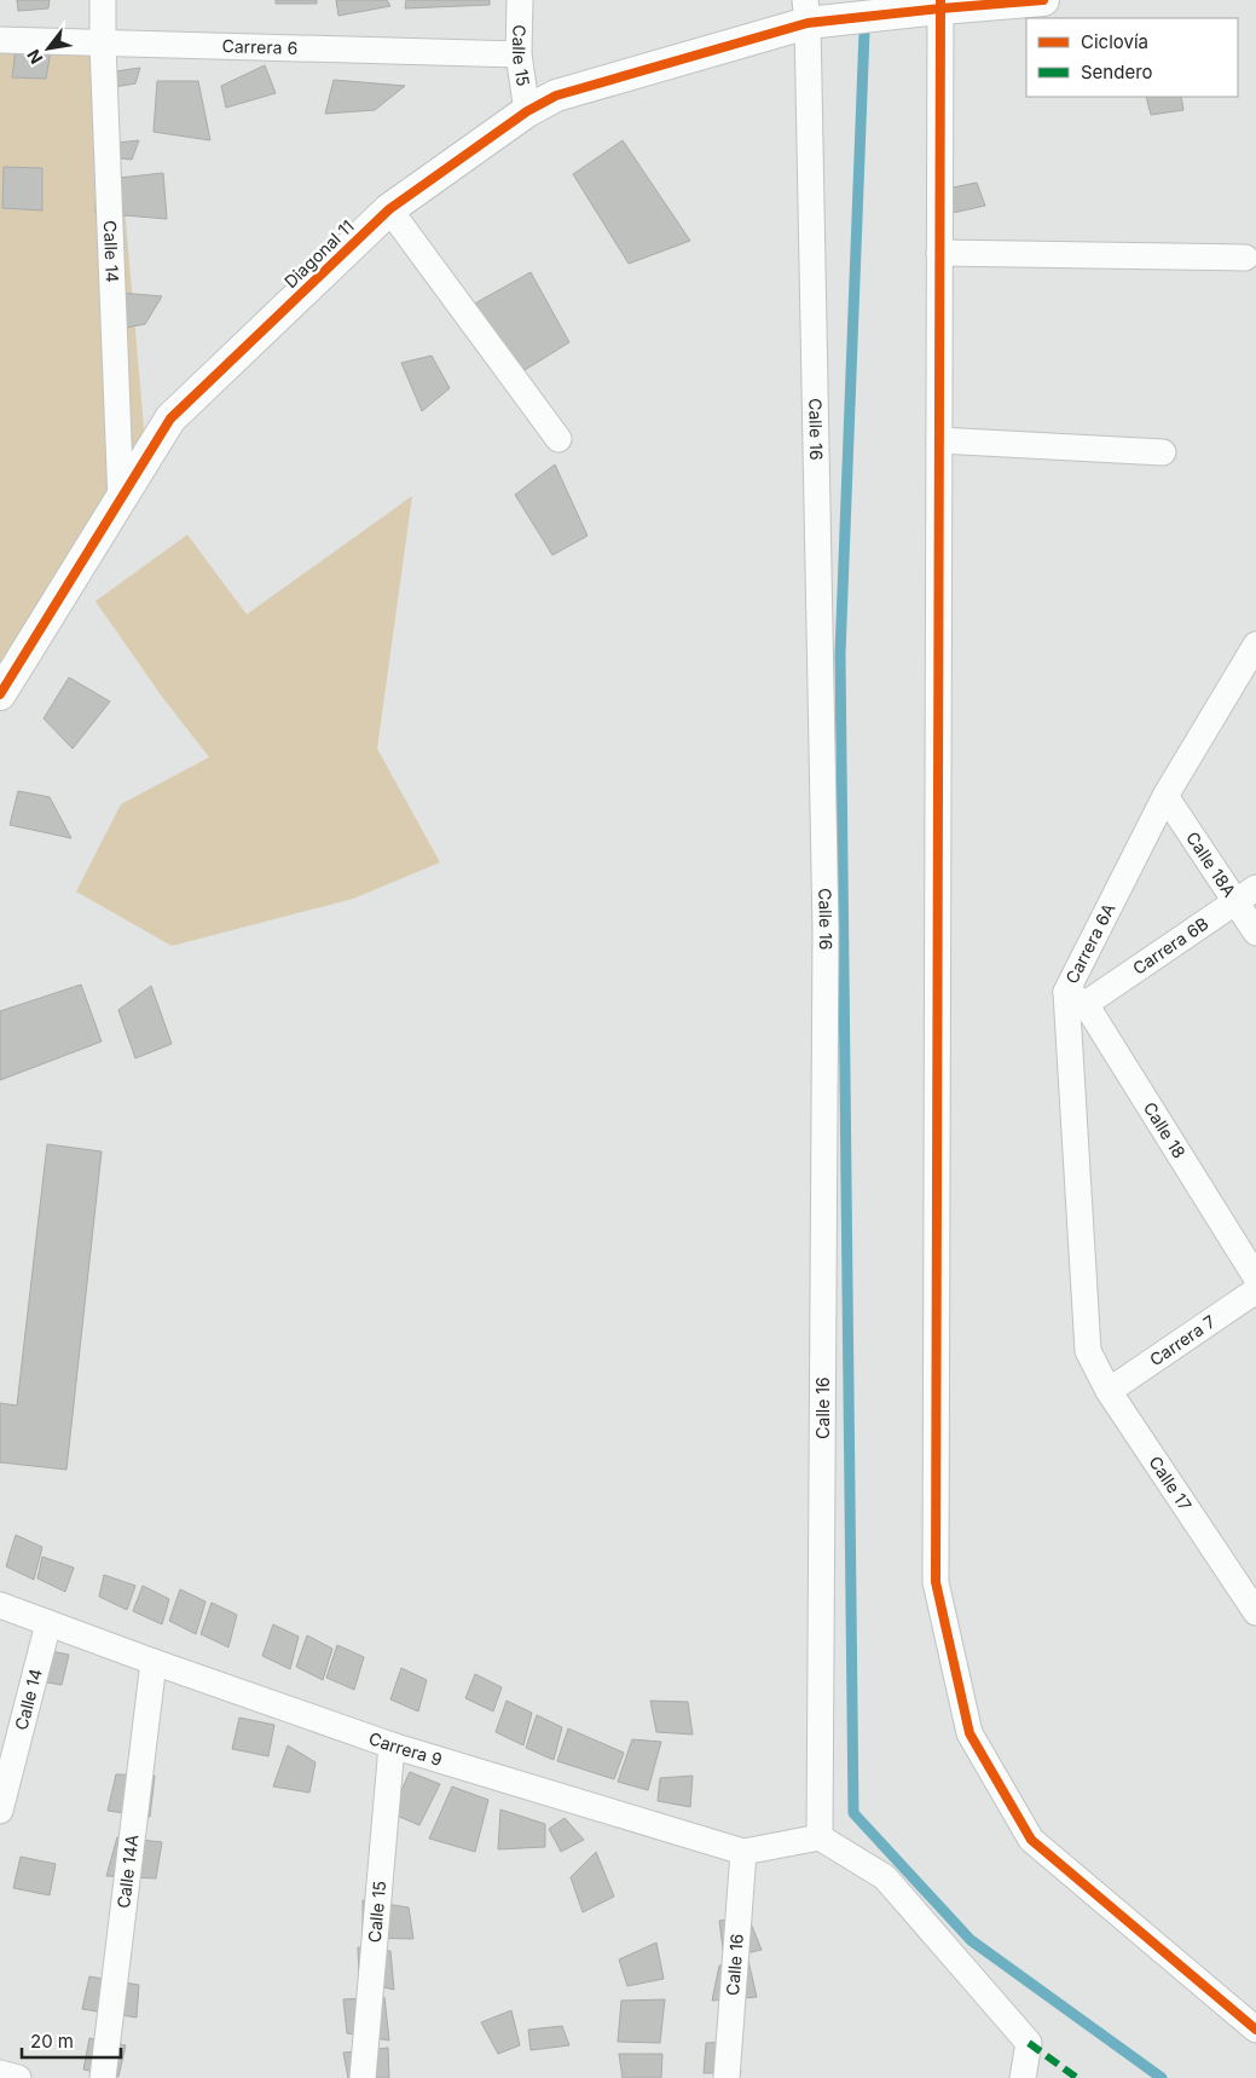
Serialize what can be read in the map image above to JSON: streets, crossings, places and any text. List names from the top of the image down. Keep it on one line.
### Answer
{"streets":{"street":["Carrera 6","Calle 15","Calle 14","Diagonal 11","Calle 16","Calle 18A","Carrera 6A","Carrera 6B","Calle 18","Carrera 7","Calle 17","Carrera 9","Calle 14A"]},"crossings":[["Carrera 6","Calle 15"],["Carrera 6","Calle 14"],["Calle 15","Diagonal 11"],["Calle 15","Carrera 9"],["Calle 14","Diagonal 11"],["Calle 14","Carrera 9"],["Diagonal 11","Calle 16"],["Calle 16","Carrera 9"],["Calle 18A","Carrera 6A"],["Calle 18A","Carrera 6B"],["Carrera 6A","Carrera 6B"],["Carrera 6A","Calle 18"],["Carrera 6A","Calle 17"],["Carrera 6B","Calle 18"],["Carrera 7","Calle 17"],["Carrera 9","Calle 14A"]],"legend":["Ciclovía","Sendero"],"scale_bar":"20 m","north":"bottom left"}
